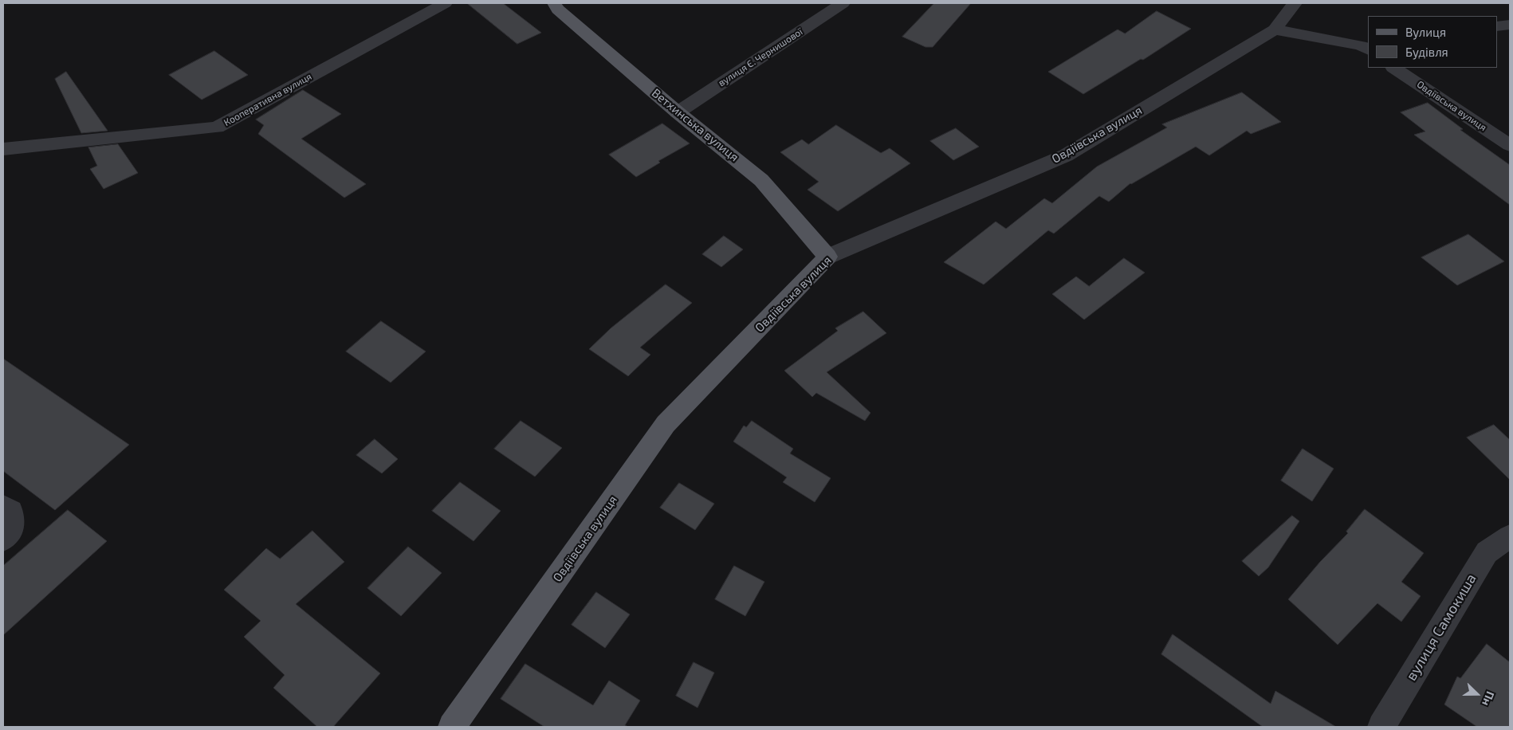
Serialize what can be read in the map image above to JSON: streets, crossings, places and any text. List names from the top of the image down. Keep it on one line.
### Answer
{"streets":{"main road":["Овдіївська вулиця","Ветхинська вулиця"],"street":["вулиця Є. Чернишової","Кооперативна вулиця","вулиця Самокиша"]},"crossings":[["вулиця Є. Чернишової","Ветхинська вулиця"],["Овдіївська вулиця","Ветхинська вулиця"]],"legend":["Вулиця","Будівля"],"north":"right"}
